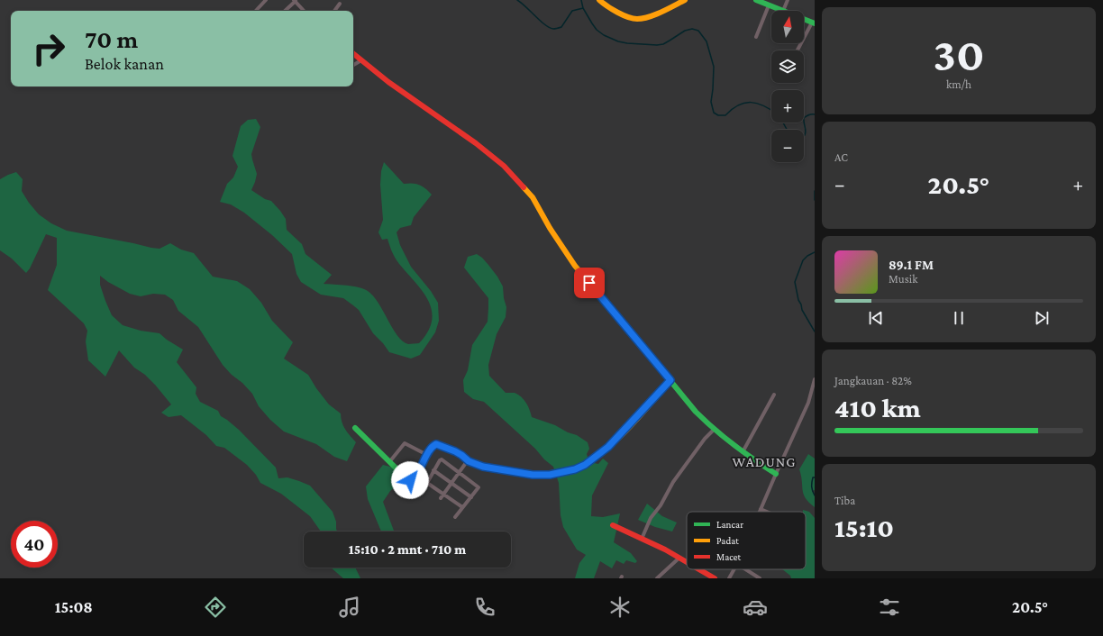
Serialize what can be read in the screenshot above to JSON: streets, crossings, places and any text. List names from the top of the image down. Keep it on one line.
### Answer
{"districts":["WADUNG"],"legend":["Lancar","Padat","Macet"],"north":"top","page":{"tile":[["30","km/h"],"AC",["Jangkauan · 82%","410 km"],["Tiba","15:10"]],"map_buttons":["+","−"],"turn":["70 m","Belok kanan"],"heat":["−","20.5°","+"],"song":["89.1 FM","Musik"],"limit":"40","trip":"15:10 · 2 mnt · 710 m","tabs":["15:08","20.5°"]}}
